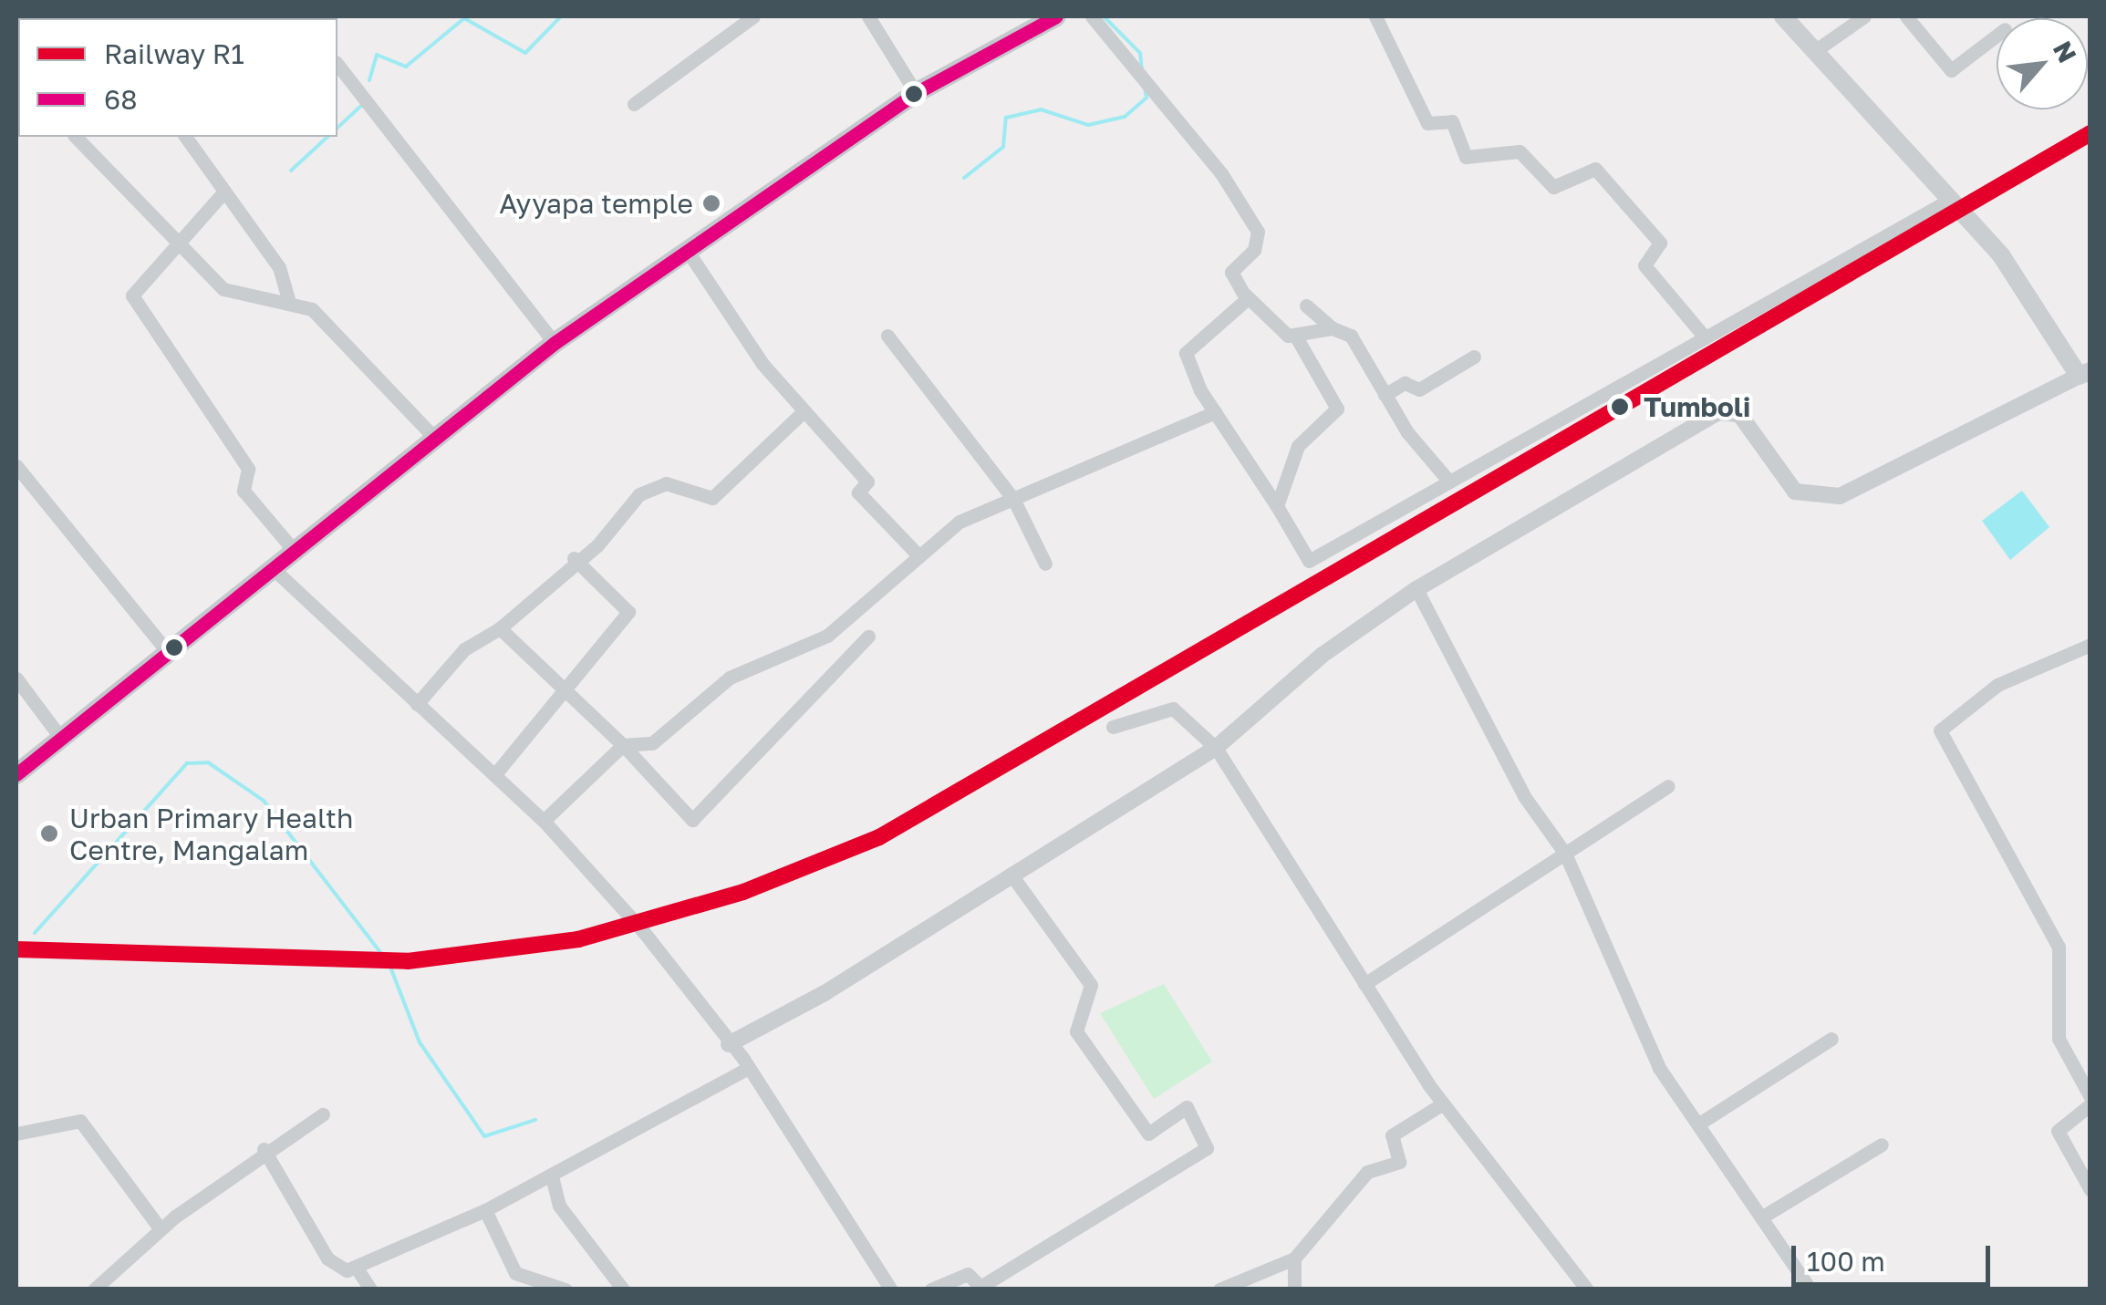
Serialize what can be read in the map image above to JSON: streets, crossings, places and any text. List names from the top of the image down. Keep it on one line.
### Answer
{"places":["Ayyapa temple","Tumboli","Urban Primary Health Centre, Mangalam"],"lines":["transit line 68","rail line R1"],"legend":["Railway R1","68"],"scale_bar":"100 m","north":"top right"}
